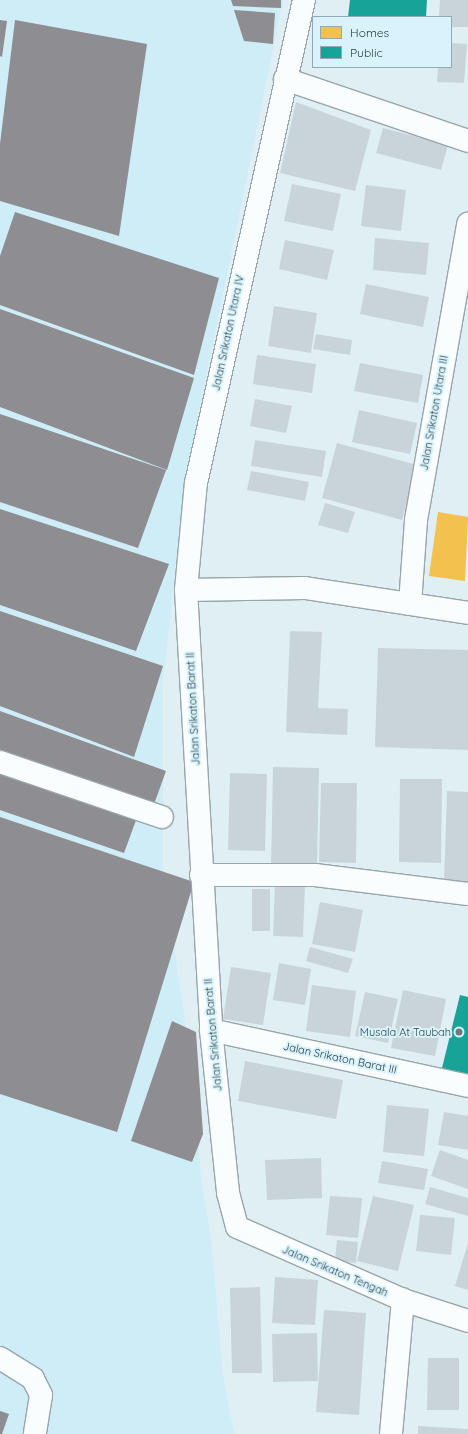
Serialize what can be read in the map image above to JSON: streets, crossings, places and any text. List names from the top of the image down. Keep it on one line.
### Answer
{"streets":{"street":["Jalan Srikaton Utara IV","Jalan Srikaton Utara III","Jalan Srikaton Barat II","Jalan Srikaton Barat III","Jalan Srikaton Tengah"]},"crossings":[["Jalan Srikaton Utara IV","Jalan Srikaton Barat II"],["Jalan Srikaton Barat II","Jalan Srikaton Barat III"],["Jalan Srikaton Barat II","Jalan Srikaton Tengah"]],"places":["Musala At Taubah"],"legend":["Homes","Public"]}
